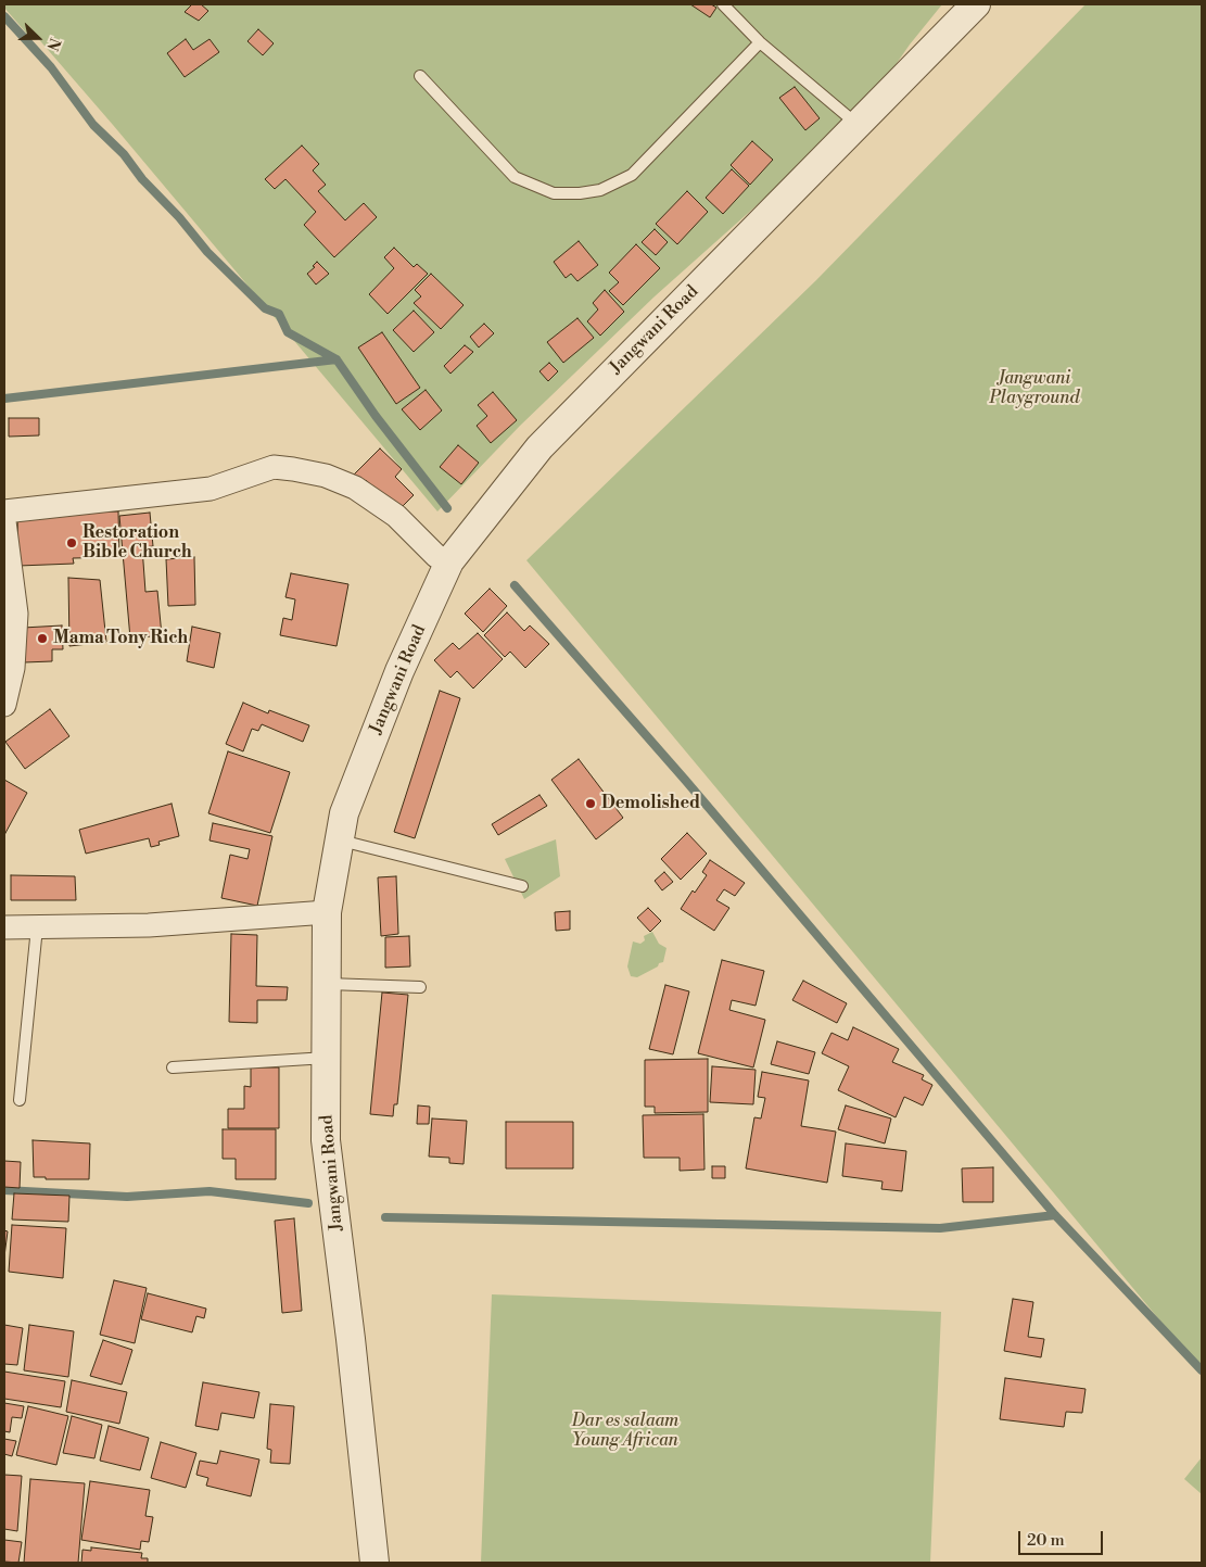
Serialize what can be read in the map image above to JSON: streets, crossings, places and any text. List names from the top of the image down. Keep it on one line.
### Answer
{"streets":{"street":["Jangwani Road"]},"parks":["Jangwani Playground","Dar es salaam Young African"],"places":["Restoration Bible Church","Mama Tony Rich","Demolished"],"scale_bar":"20 m","north":"right"}
